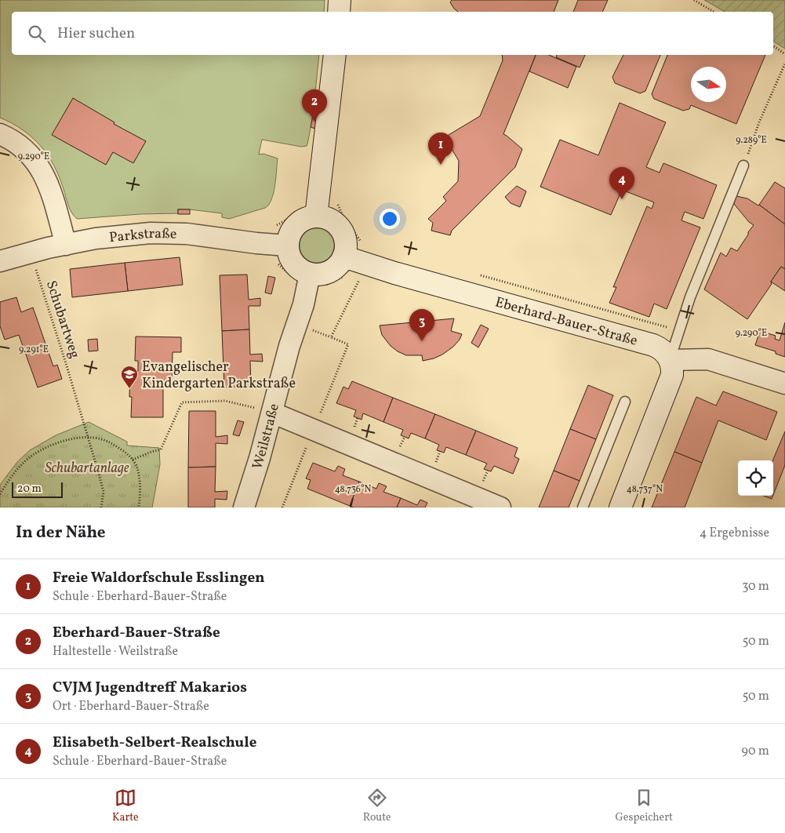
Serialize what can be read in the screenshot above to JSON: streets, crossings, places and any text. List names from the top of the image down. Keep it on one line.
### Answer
{"streets":{"street":["Parkstraße","Eberhard-Bauer-Straße","Weilstraße"],"path":["Schubartweg"]},"crossings":[["Parkstraße","Schubartweg"],["Parkstraße","Eberhard-Bauer-Straße"],["Parkstraße","Weilstraße"],["Eberhard-Bauer-Straße","Weilstraße"]],"parks":["Schubartanlage"],"places":{"school or university":["Evangelischer Kindergarten Parkstraße"]},"scale_bar":"20 m","north":"right","page":{"search":"Hier suchen","pins":["2","1","4","3"],"scale":"20 m","heading":["In der Nähe","4 Ergebnisse"],"list":[{"mark":"1","name":"Freie Waldorfschule Esslingen","note":"Schule · Eberhard-Bauer-Straße","value":"30 m"},{"mark":"2","name":"Eberhard-Bauer-Straße","note":"Haltestelle · Weilstraße","value":"50 m"},{"mark":"3","name":"CVJM Jugendtreff Makarios","note":"Ort · Eberhard-Bauer-Straße","value":"50 m"},{"mark":"4","name":"Elisabeth-Selbert-Realschule","note":"Schule · Eberhard-Bauer-Straße","value":"90 m"}],"nav":["Karte","Route","Gespeichert"]},"coordinates":["9.289°E","9.290°E","9.291°E","48.736°N","48.737°N"]}
